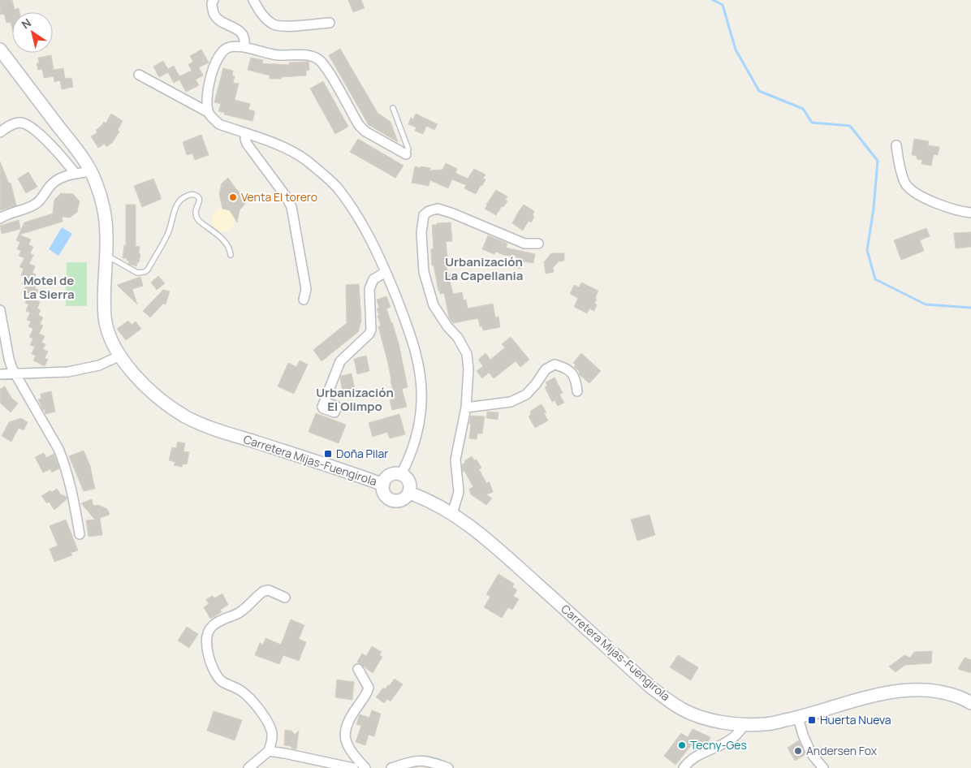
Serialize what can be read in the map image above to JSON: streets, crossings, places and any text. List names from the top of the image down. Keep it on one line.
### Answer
{"streets":{"main road":["Carretera Mijas-Fuengirola"]},"districts":["Urbanización La Capellania","Motel de La Sierra","Urbanización El Olimpo"],"places":{"other":["Venta El torero","Tecny-Ges","Andersen Fox"],"transit":["Doña Pilar","Huerta Nueva"]},"north":"top left"}
